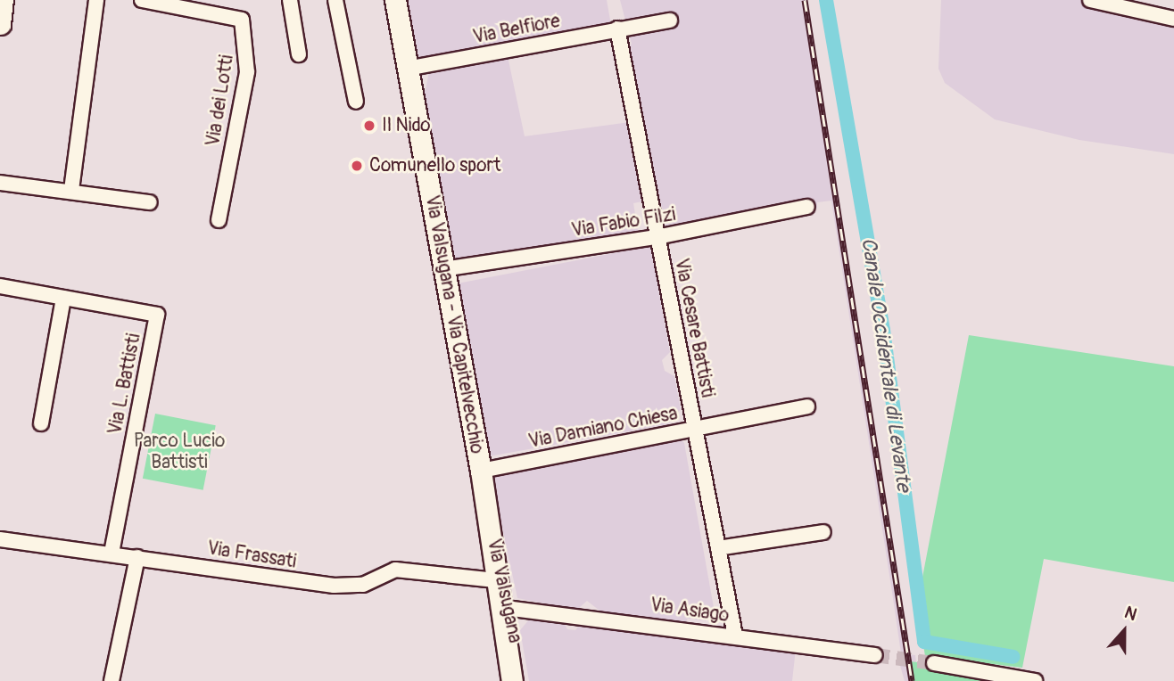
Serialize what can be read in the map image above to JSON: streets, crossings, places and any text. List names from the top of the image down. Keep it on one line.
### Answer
{"streets":{"main road":["Via Valsugana - Via Capitelvecchio","Via Valsugana"],"street":["Via Belfiore","Via dei Lotti","Via Fabio Filzi","Via Cesare Battisti","Via L. Battisti","Via Damiano Chiesa","Via Frassati","Via Asiago"]},"crossings":[["Via Belfiore","Via Valsugana - Via Capitelvecchio"],["Via Belfiore","Via Cesare Battisti"],["Via Fabio Filzi","Via Valsugana - Via Capitelvecchio"],["Via Fabio Filzi","Via Cesare Battisti"],["Via Valsugana - Via Capitelvecchio","Via Damiano Chiesa"],["Via Valsugana - Via Capitelvecchio","Via Valsugana"],["Via Cesare Battisti","Via Damiano Chiesa"],["Via Cesare Battisti","Via Asiago"],["Via L. Battisti","Via Frassati"],["Via Valsugana","Via Asiago"]],"water":["Canale Occidentale di Levante"],"parks":["Parco Lucio Battisti"],"places":["Il Nido","Comunello sport"],"north":"top"}
